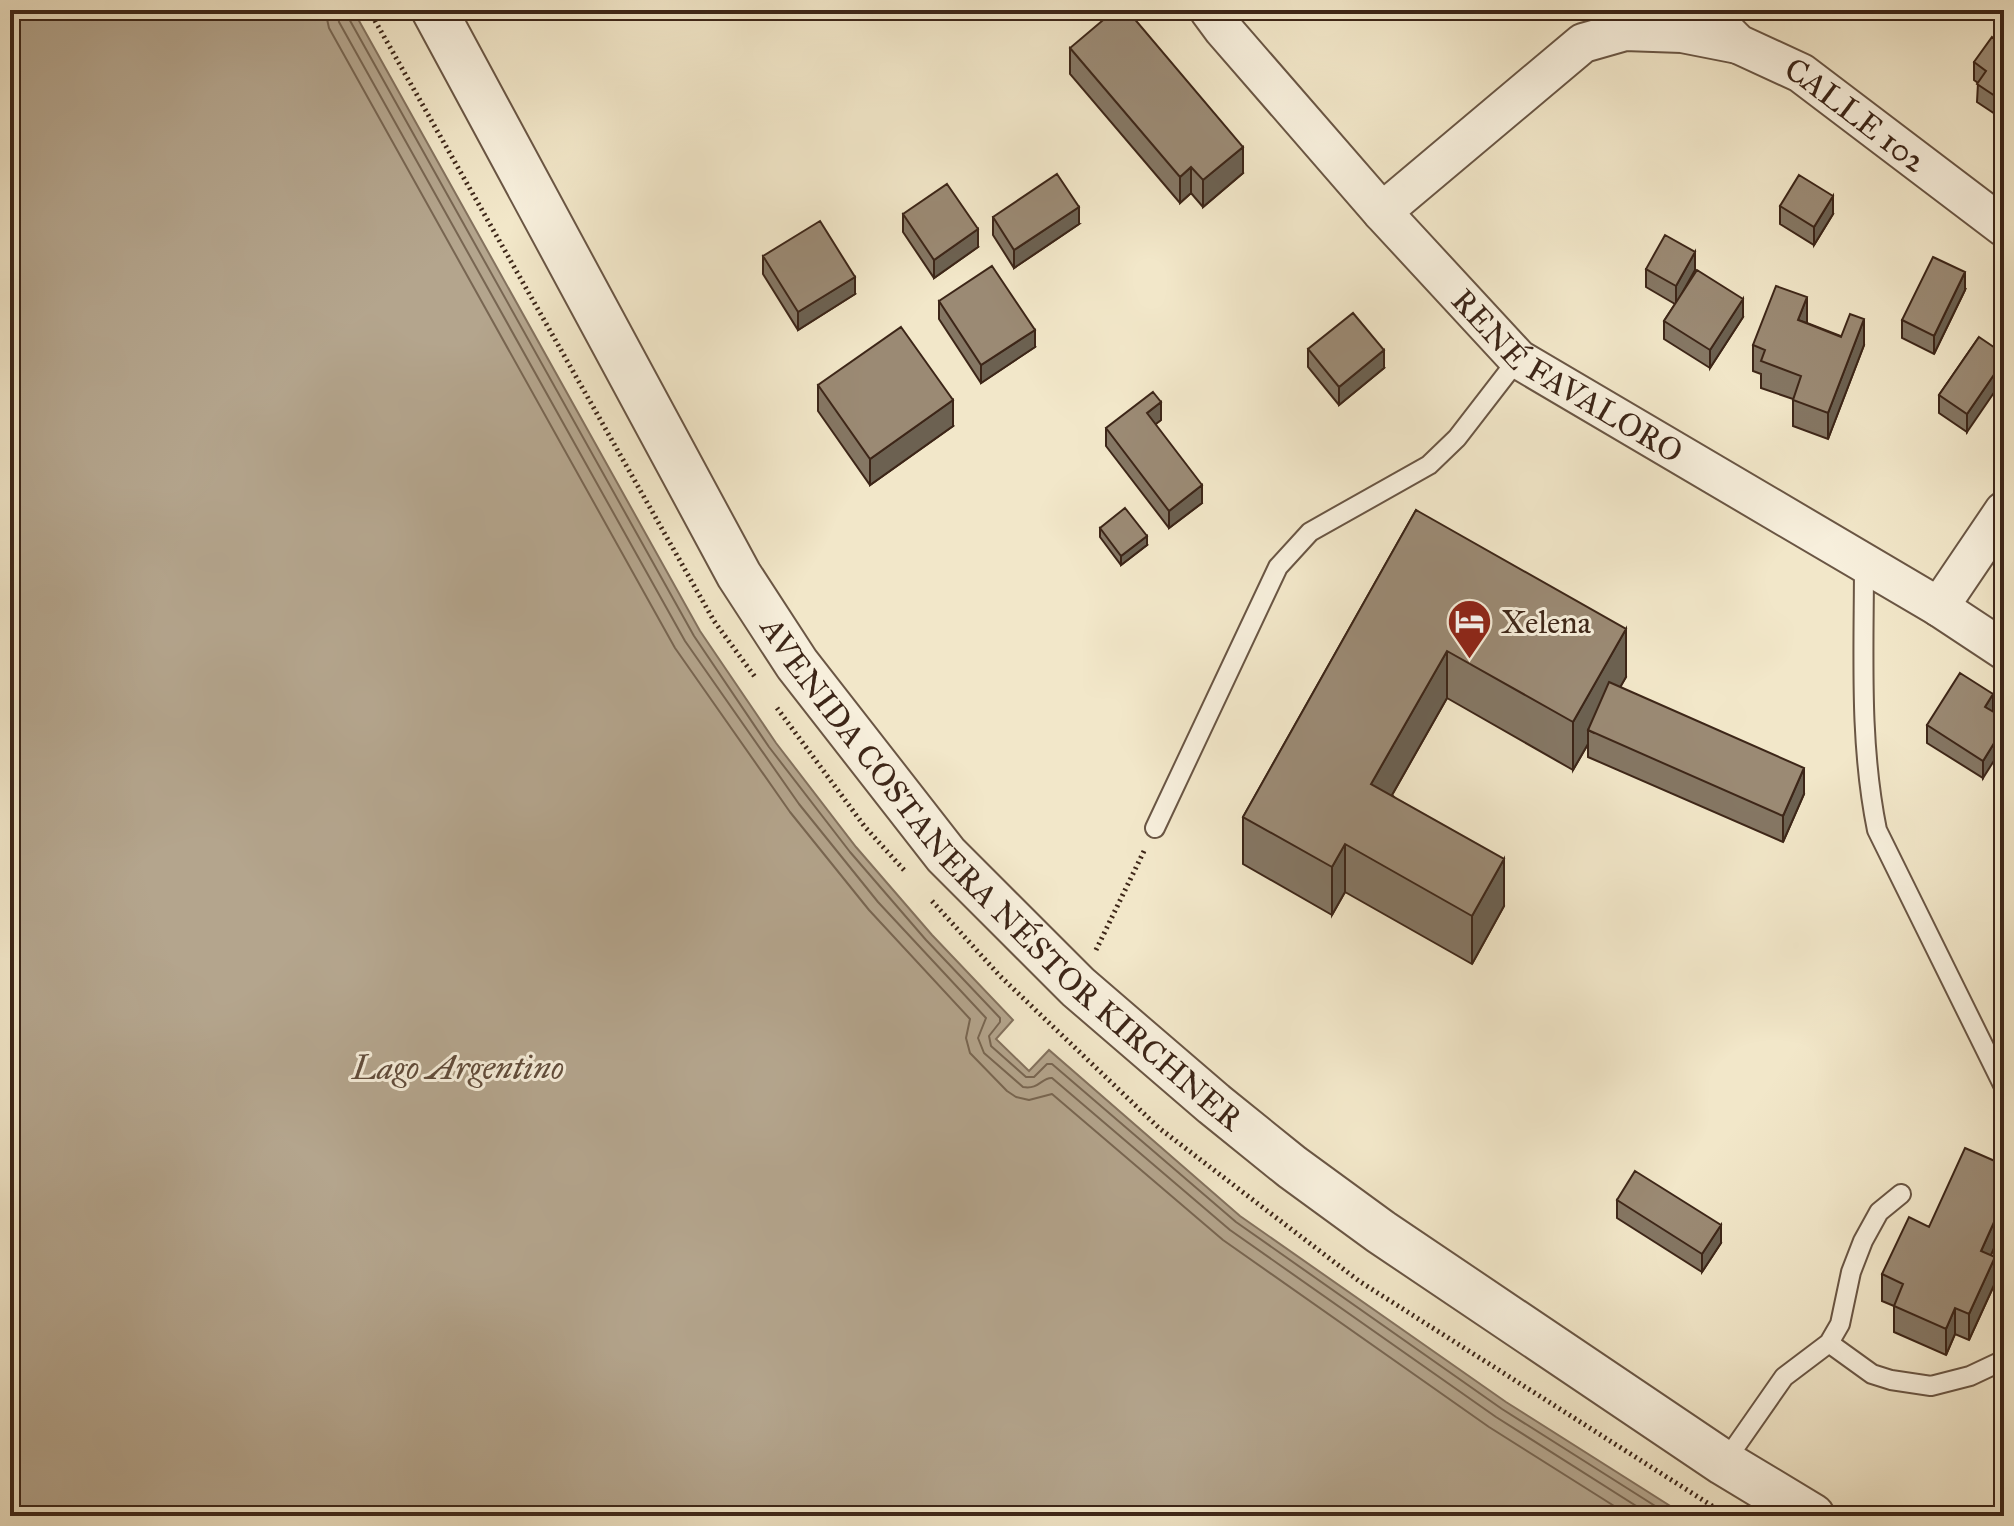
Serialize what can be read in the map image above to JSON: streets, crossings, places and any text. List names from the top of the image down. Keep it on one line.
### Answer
{"streets":{"street":["CALLE 102","RENÉ FAVALORO","AVENIDA COSTANERA NÉSTOR KIRCHNER"]},"water":["Lago Argentino"],"places":{"hotel":["Xelena"]}}
